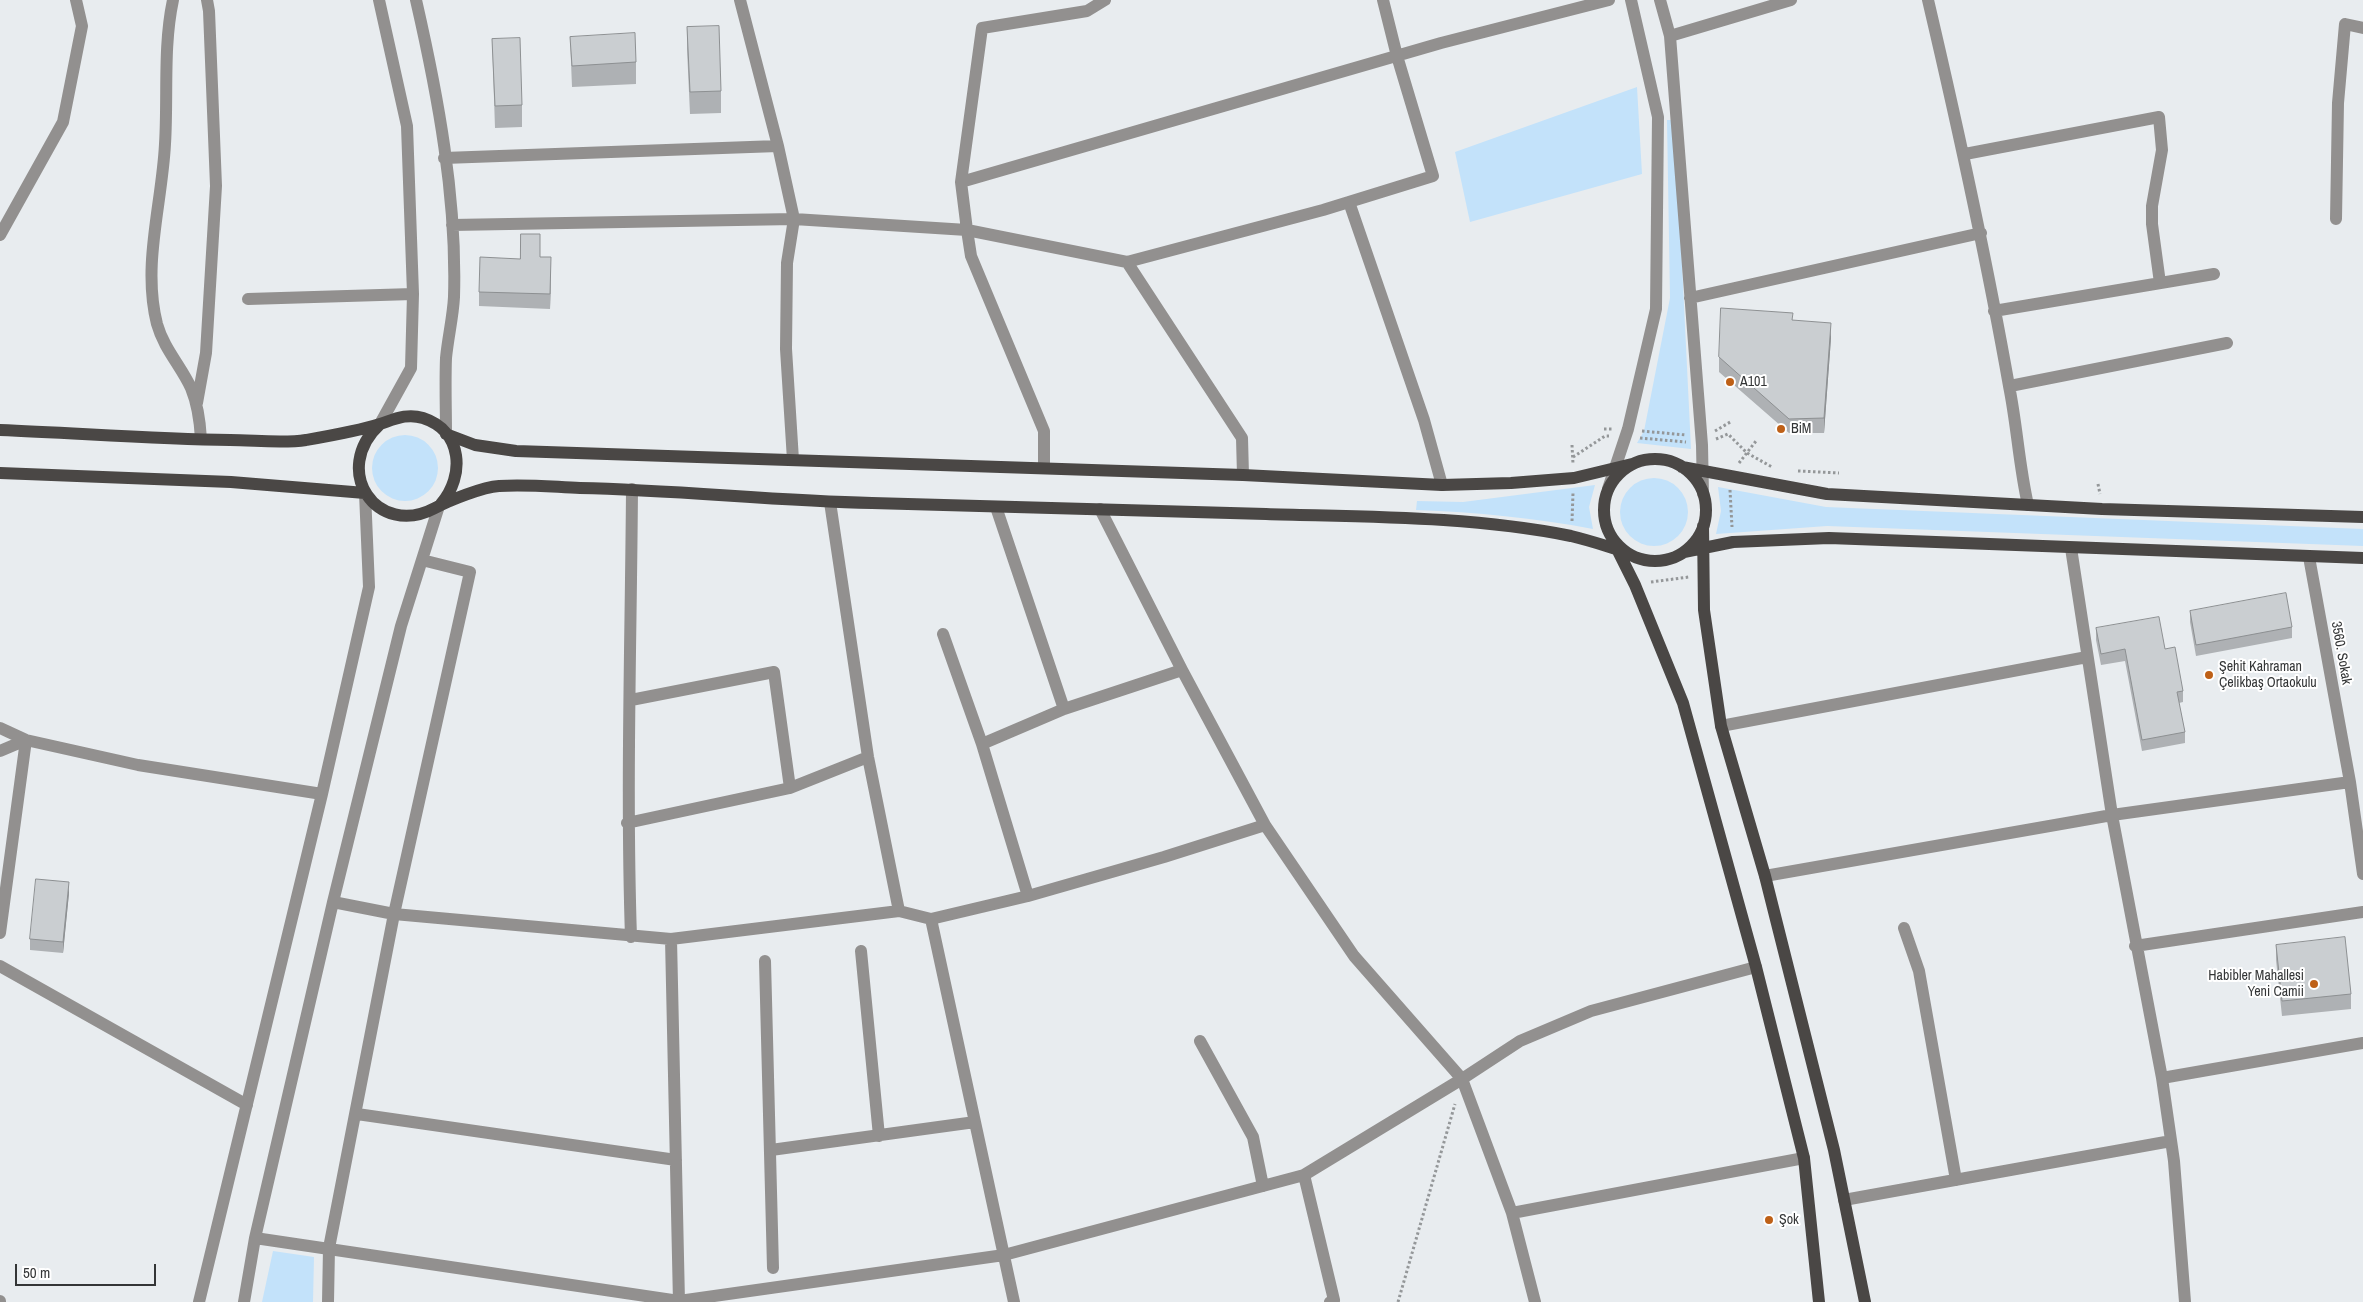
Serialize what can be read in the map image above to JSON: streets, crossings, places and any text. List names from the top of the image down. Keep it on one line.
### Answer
{"streets":{"street":["3560. Sokak"]},"places":["A101","BiM","Şehit Kahraman Çelikbaş Ortaokulu","Habibler Mahallesi Yeni Camii","Şok"],"scale_bar":"50 m"}
